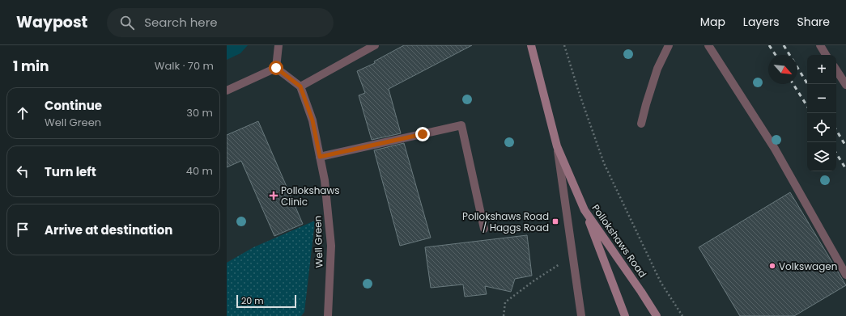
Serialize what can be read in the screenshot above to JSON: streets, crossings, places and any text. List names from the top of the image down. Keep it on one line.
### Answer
{"streets":{"main road":["Pollokshaws Road"],"street":["Well Green"]},"places":{"health":["Pollokshaws Clinic"],"transit":["Pollokshaws Road / Haggs Road"],"other":["Volkswagen"]},"scale_bar":"20 m","north":"bottom right","page":{"header":"Waypost","search":"Search here","nav":["Map","Layers","Share"],"heading":["1 min","Walk · 70 m"],"map_buttons":["+","−"],"list":[["Continue","Well Green","30 m"],["Turn left","40 m"],"Arrive at destination"],"scale":"20 m"}}
